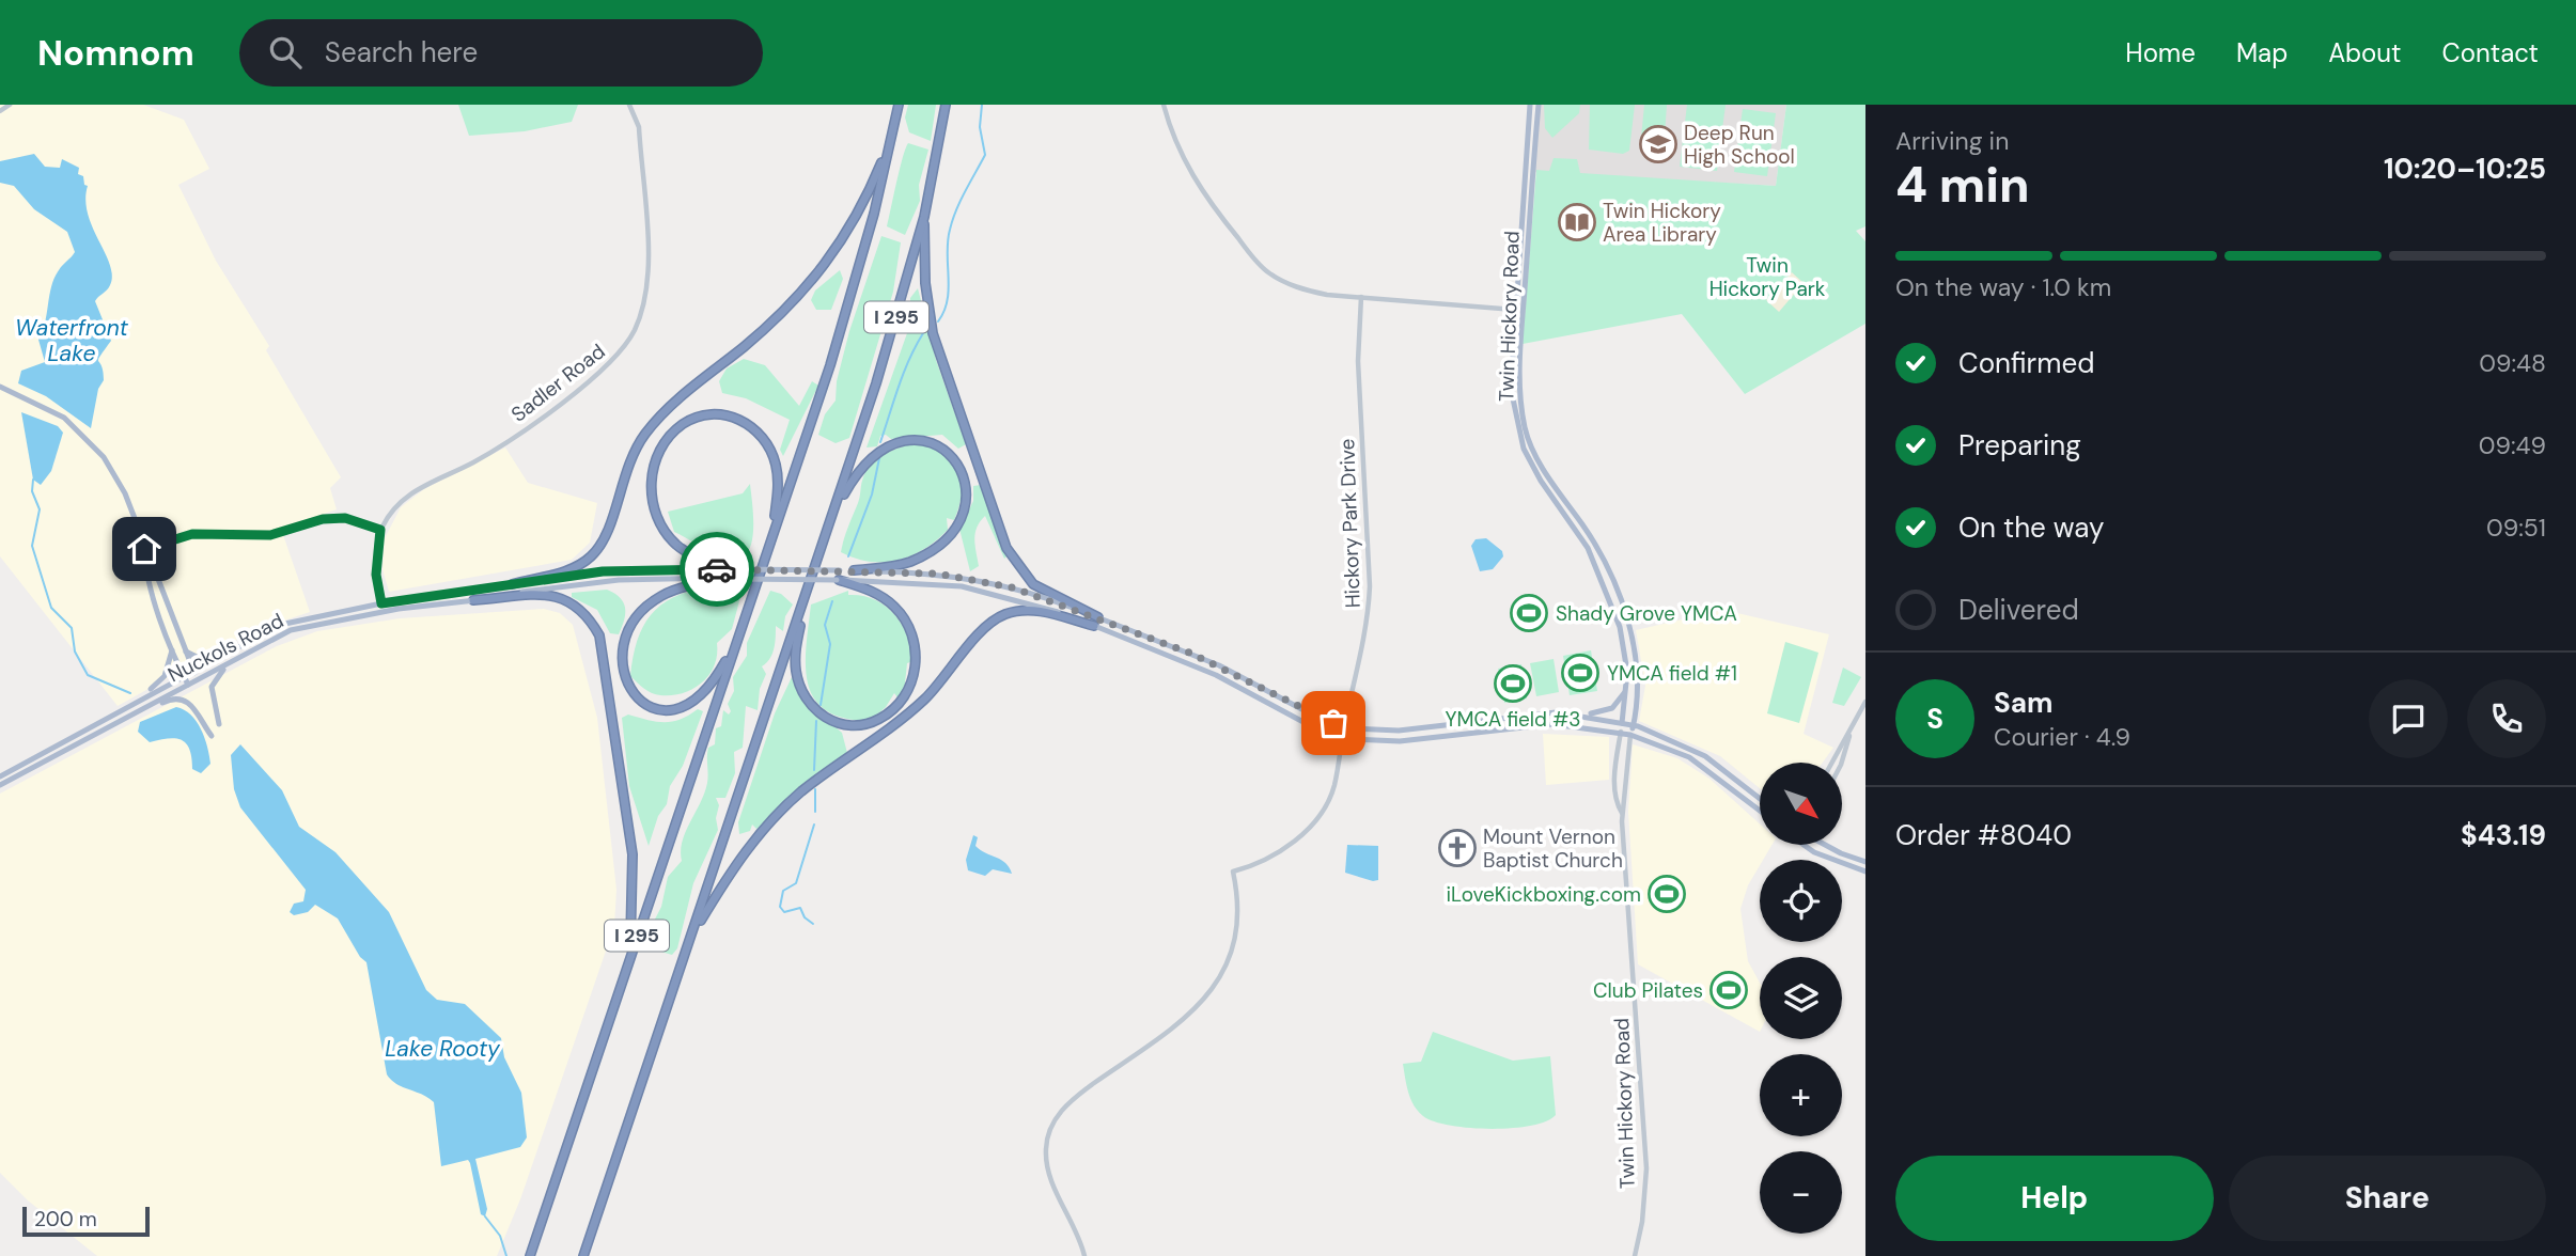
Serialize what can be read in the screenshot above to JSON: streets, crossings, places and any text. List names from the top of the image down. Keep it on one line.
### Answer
{"streets":{"highway":["I 295"],"main road":["Twin Hickory Road","Nuckols Road"],"street":["Sadler Road","Hickory Park Drive"]},"crossings":[["Twin Hickory Road","Nuckols Road"],["Hickory Park Drive","Nuckols Road"]],"water":["Waterfront Lake","Lake Rooty"],"parks":["Twin Hickory Park"],"places":{"school or university":["Deep Run High School"],"library":["Twin Hickory Area Library"],"sports":["Shady Grove YMCA","YMCA field #1","YMCA field #3","iLoveKickboxing.com","Club Pilates"],"church":["Mount Vernon Baptist Church"]},"scale_bar":"200 m","north":"bottom right","page":{"header":"Nomnom","search":"Search here","nav":["Home","Map","About","Contact"],"heading":["4 min","Arriving in","10:20–10:25"],"panel":["Sam","Courier · 4.9","Order #8040","$43.19"],"bar":"On the way · 1.0 km","list":[["Confirmed","09:48"],["Preparing","09:49"],["On the way","09:51"],"Delivered"],"round":"S","map_buttons":["+","−"],"buttons":["Help","Share"],"scale":"200 m"}}
